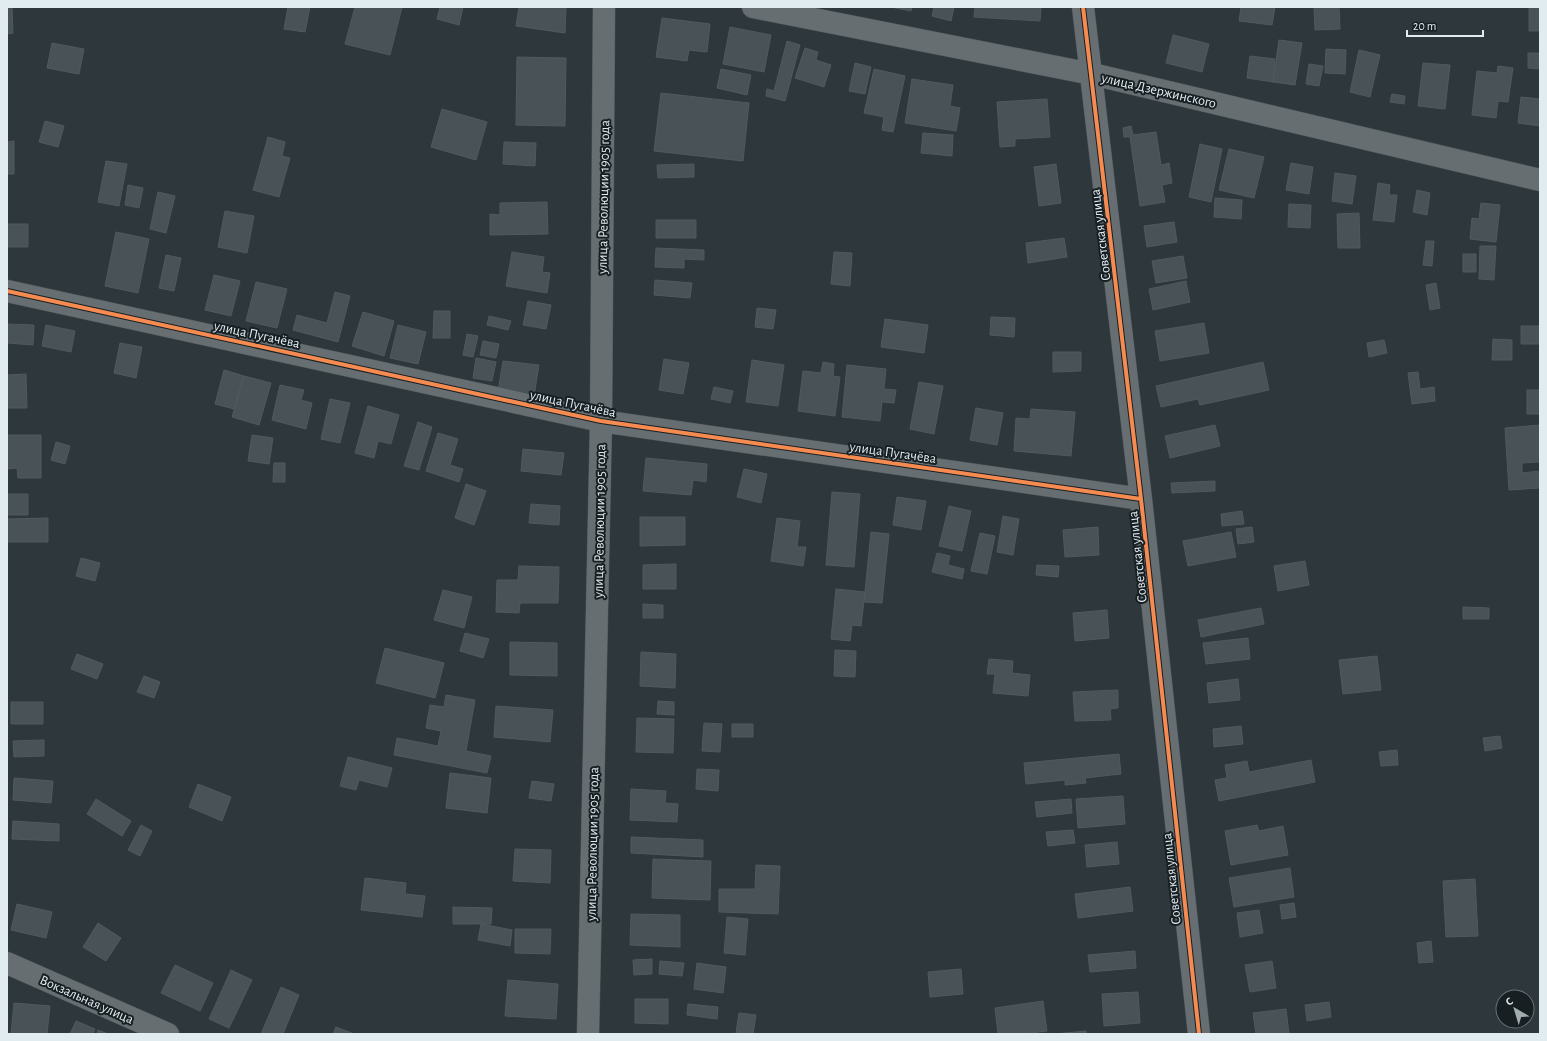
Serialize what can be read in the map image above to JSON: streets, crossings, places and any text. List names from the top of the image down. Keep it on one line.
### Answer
{"streets":{"street":["улица Дзержинского","улица Революции 1905 года","Советская улица","улица Пугачёва","Вокзальная улица"]},"crossings":[["улица Дзержинского","Советская улица"],["улица Революции 1905 года","улица Пугачёва"],["Советская улица","улица Пугачёва"]],"scale_bar":"20 m","north":"top left"}
